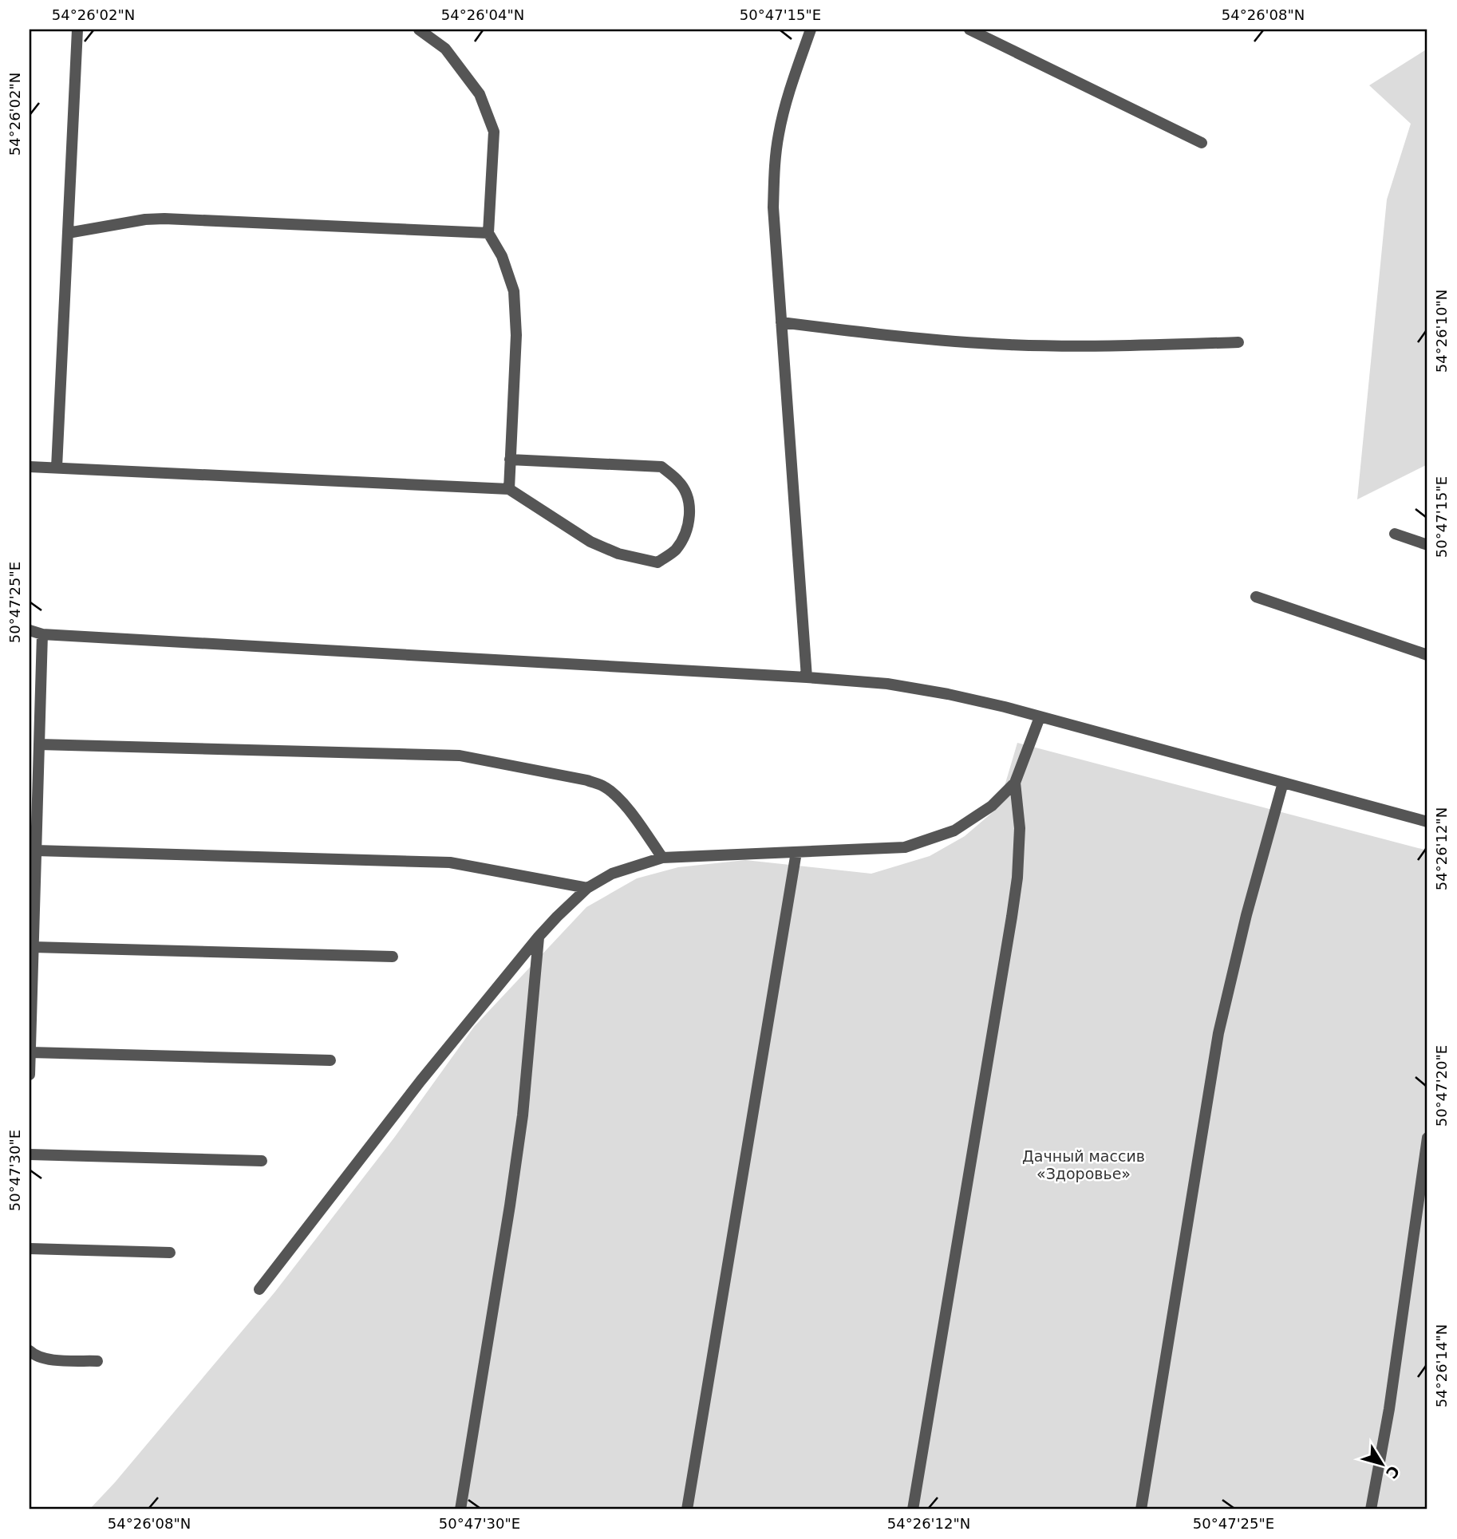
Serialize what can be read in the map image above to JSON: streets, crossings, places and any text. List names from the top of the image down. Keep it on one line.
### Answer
{"parks":["Дачный массив «Здоровье»"],"north":"bottom right","coordinates":["54°26'02\"N","54°26'04\"N","50°47'15\"E","54°26'08\"N","54°26'10\"N","50°47'25\"E","54°26'12\"N","50°47'20\"E","50°47'30\"E","54°26'14\"N"]}
